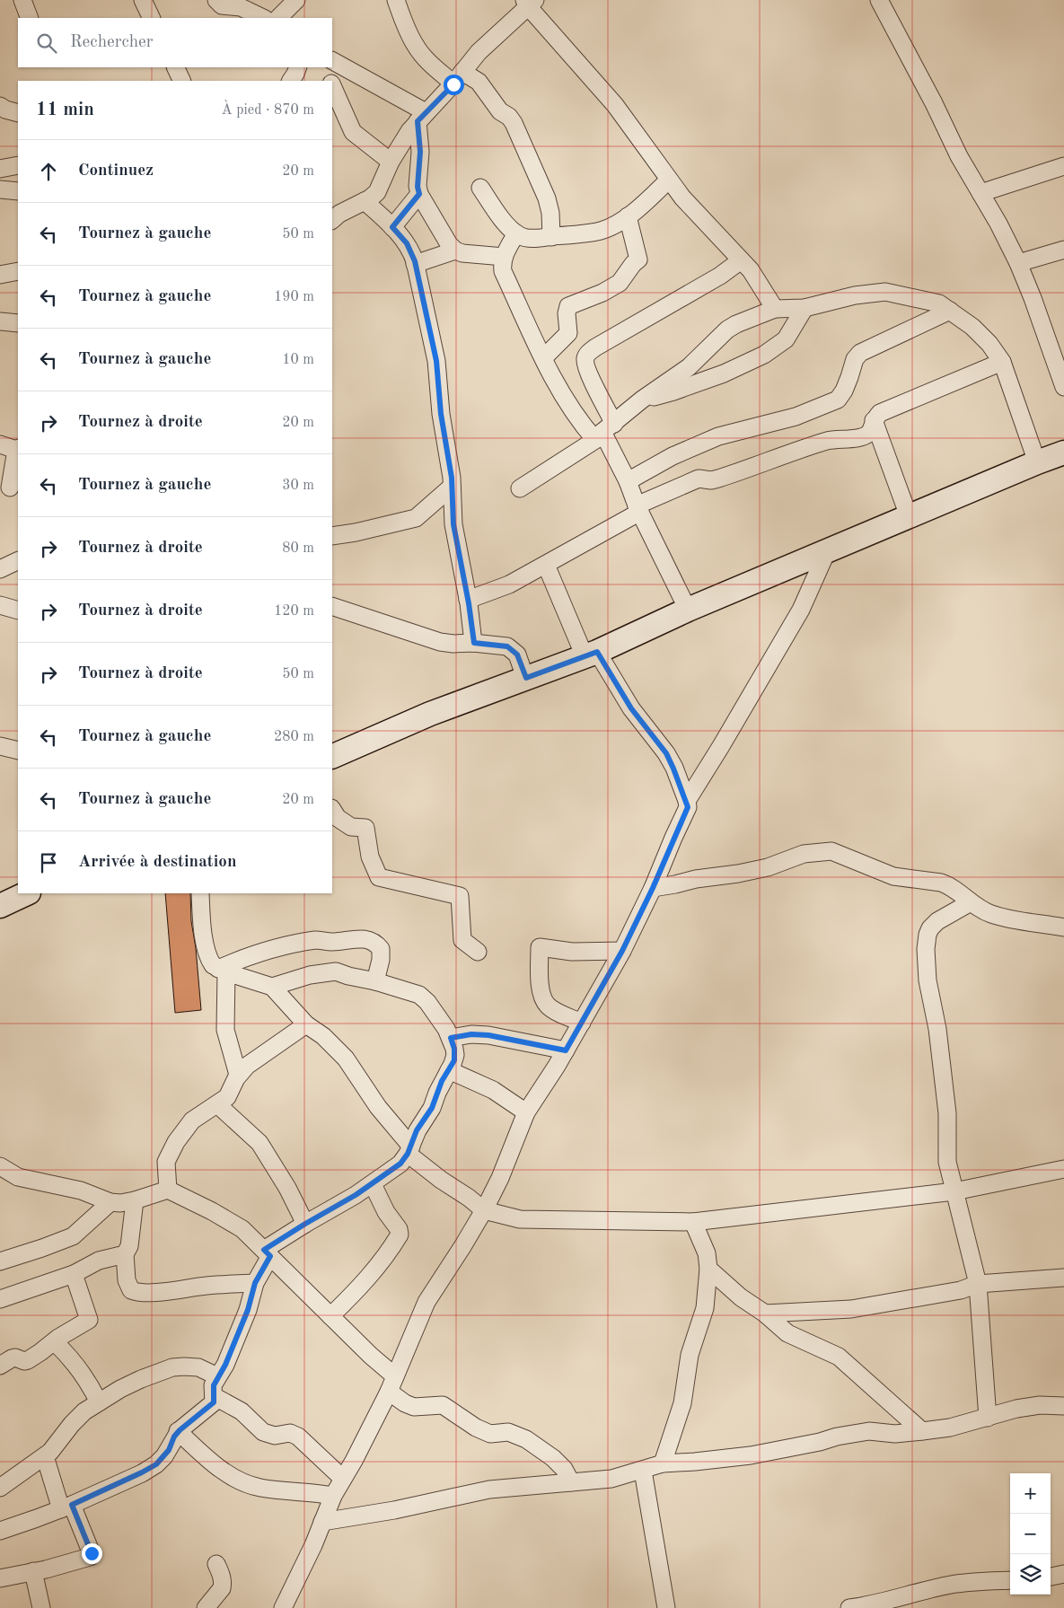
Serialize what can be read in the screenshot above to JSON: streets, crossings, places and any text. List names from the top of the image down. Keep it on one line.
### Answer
{"page":{"search":"Rechercher","heading":["11 min","À pied · 870 m"],"list":[["Continuez","20 m"],["Tournez à gauche","50 m"],["Tournez à gauche","190 m"],["Tournez à gauche","10 m"],["Tournez à droite","20 m"],["Tournez à gauche","30 m"],["Tournez à droite","80 m"],["Tournez à droite","120 m"],["Tournez à droite","50 m"],["Tournez à gauche","280 m"],["Tournez à gauche","20 m"],"Arrivée à destination"],"map_buttons":["+","−"]}}
